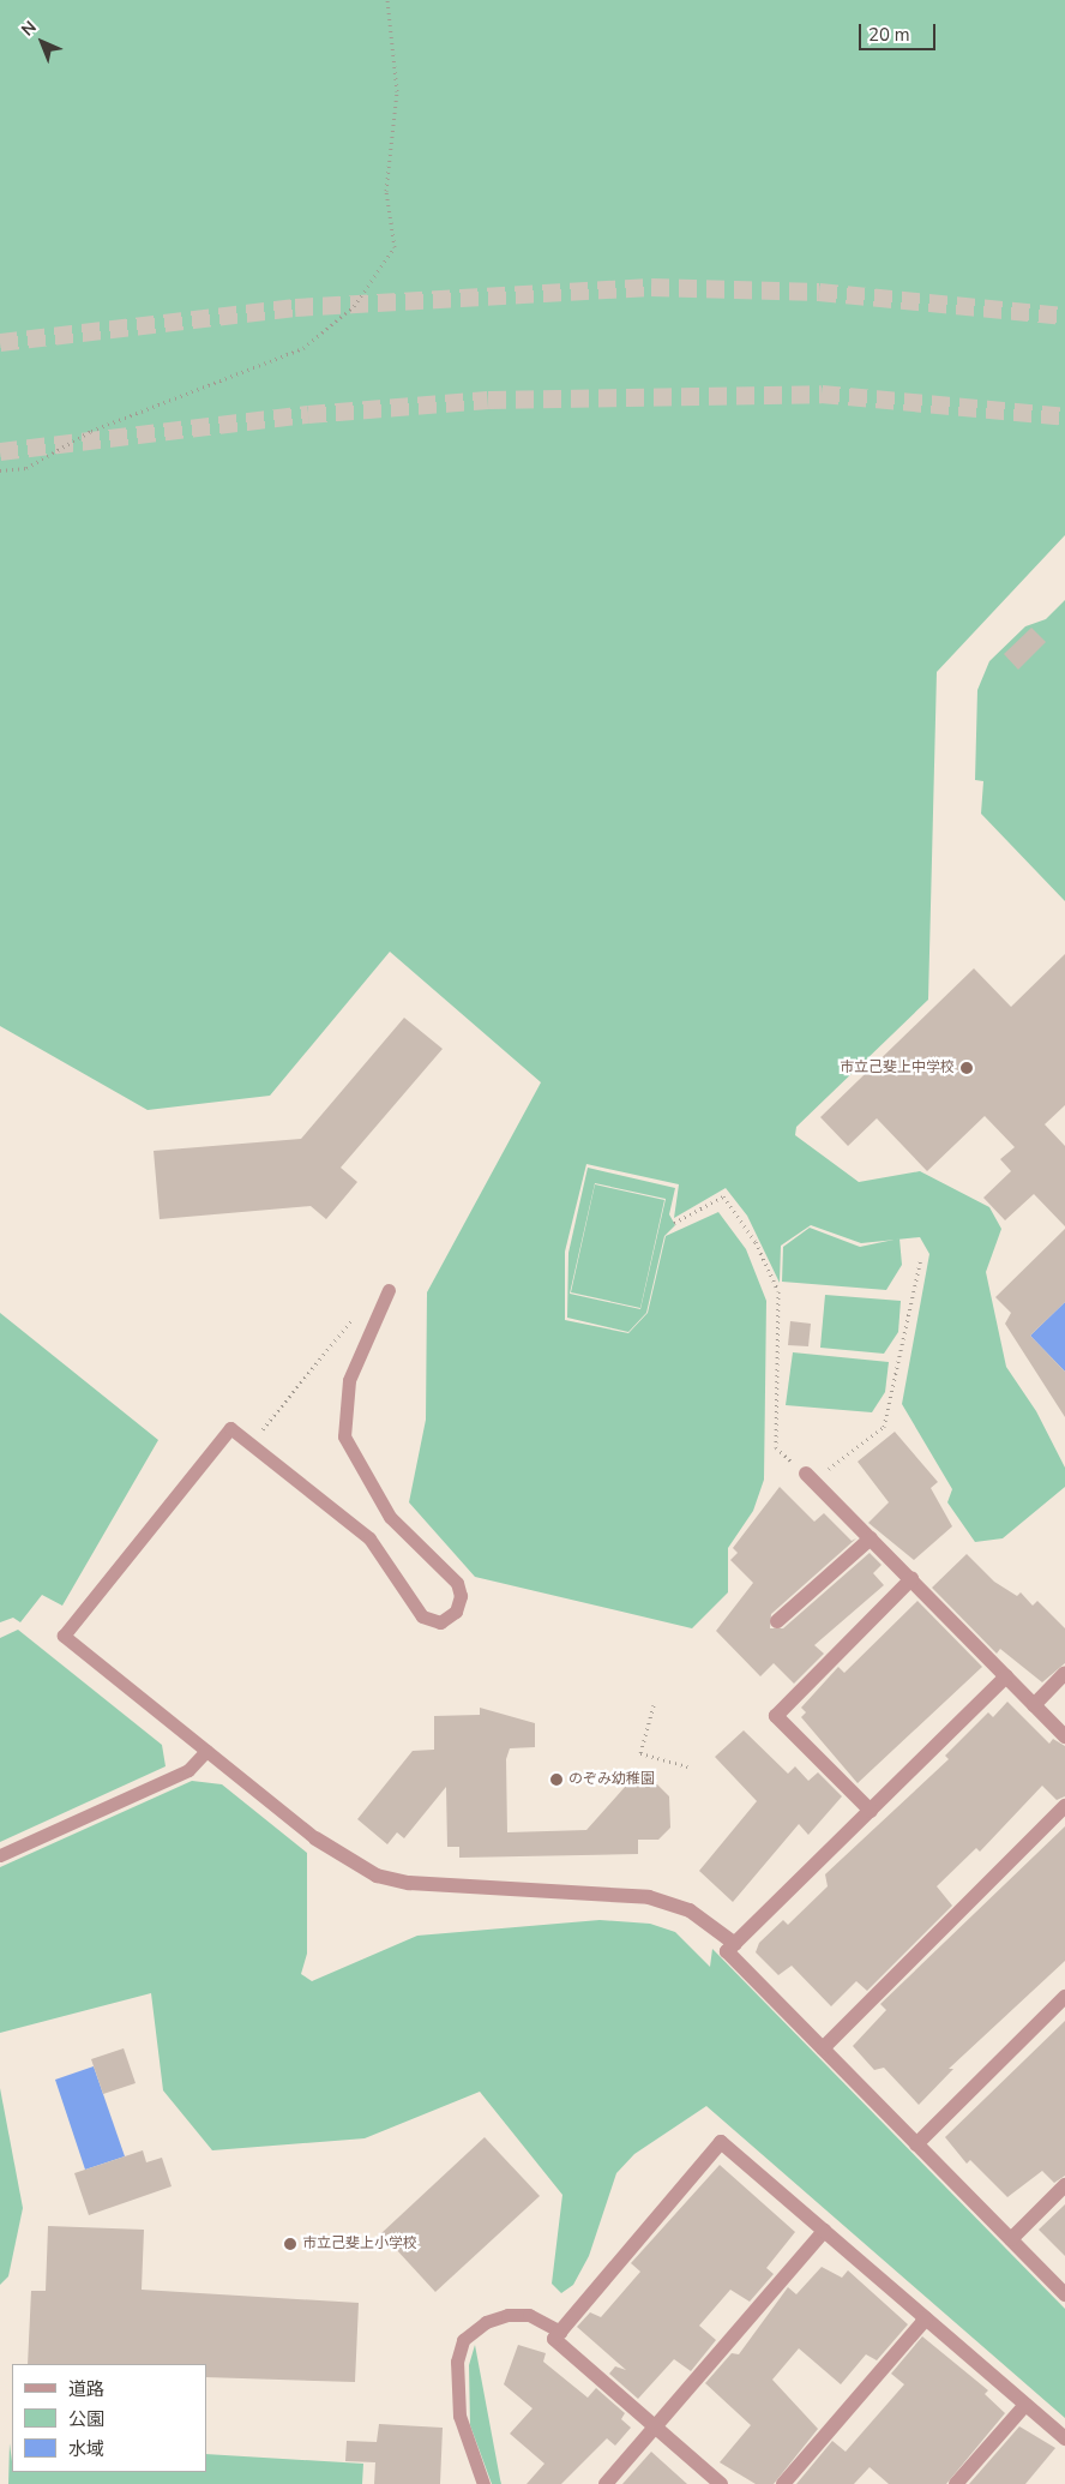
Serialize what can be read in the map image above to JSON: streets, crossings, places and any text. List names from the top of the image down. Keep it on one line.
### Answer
{"places":["市立己斐上中学校","のぞみ幼稚園","市立己斐上小学校"],"legend":["道路","公園","水域"],"scale_bar":"20 m","north":"top left"}
